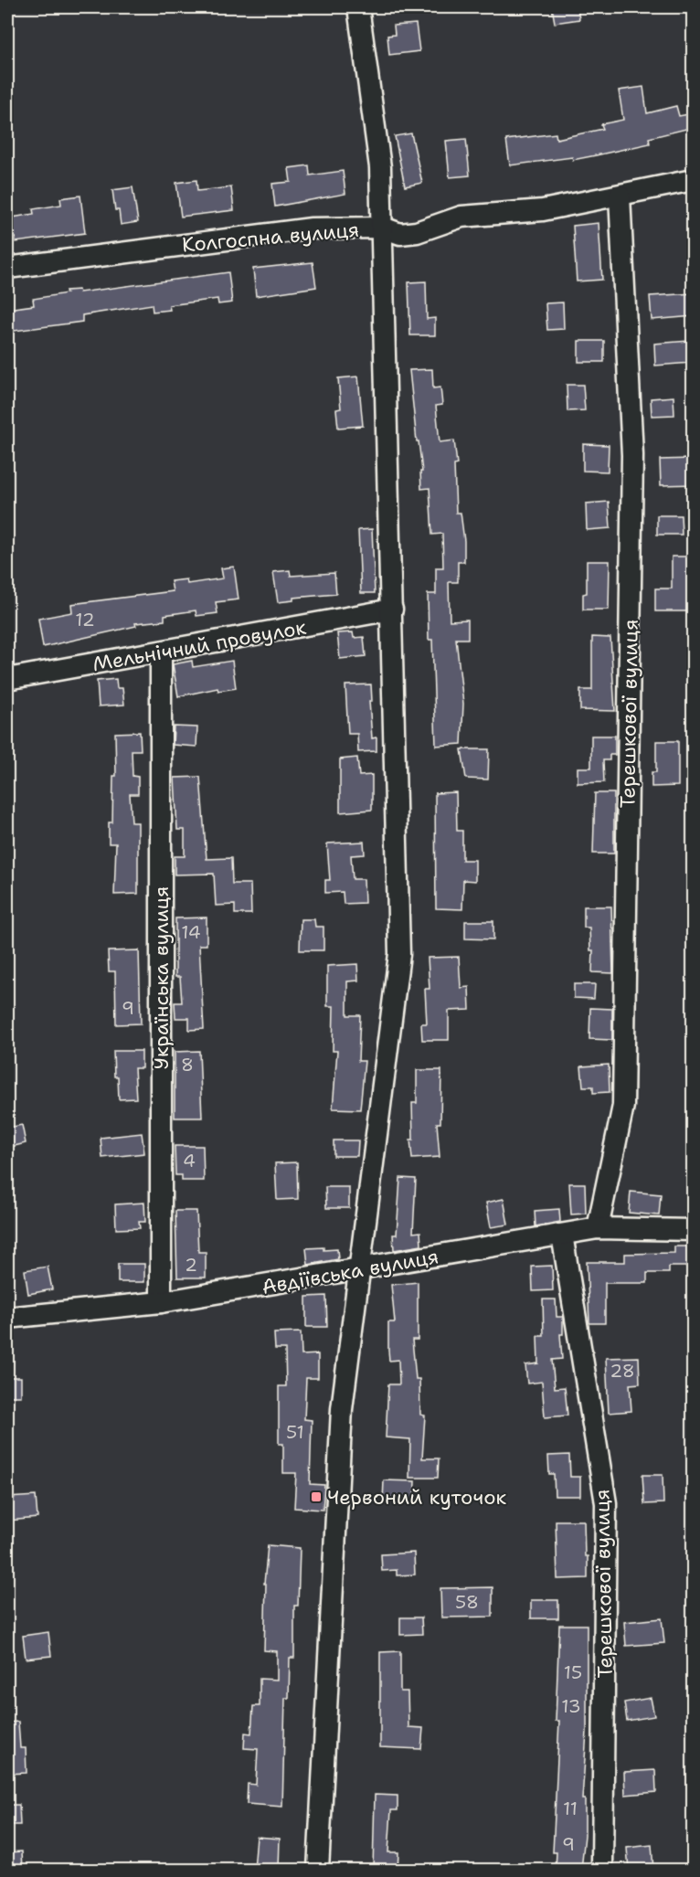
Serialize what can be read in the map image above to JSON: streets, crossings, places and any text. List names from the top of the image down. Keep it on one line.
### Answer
{"streets":{"street":["Колгоспна вулиця","Мельнiчний провулок","Терешкової вулиця","Українська вулиця","Авдіївська вулиця"]},"crossings":[["Колгоспна вулиця","Терешкової вулиця"],["Мельнiчний провулок","Українська вулиця"],["Терешкової вулиця","Авдіївська вулиця"],["Українська вулиця","Авдіївська вулиця"]],"places":{"transit":["Червоний куточок"]},"house_numbers":["12","14","9","8","4","2","28","51","58","15","13","11","9"]}
